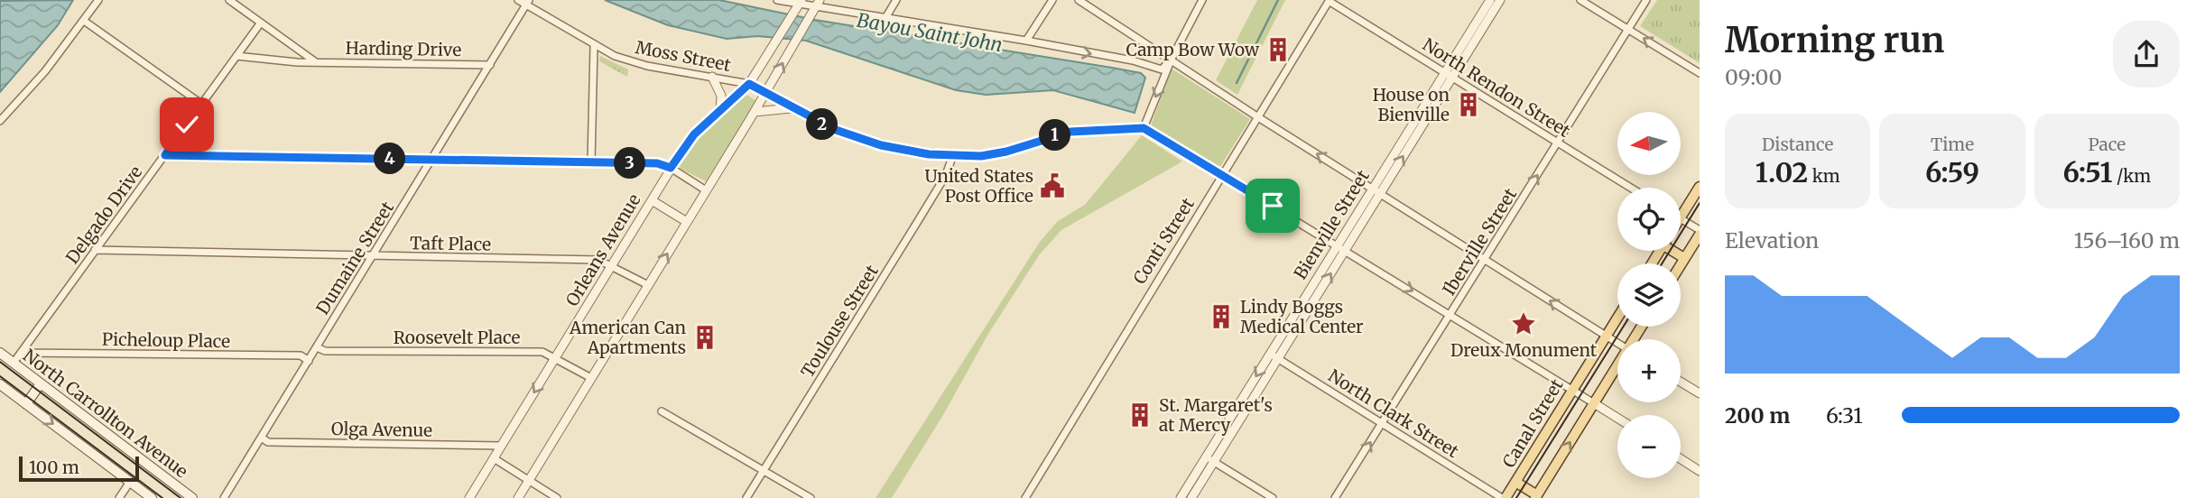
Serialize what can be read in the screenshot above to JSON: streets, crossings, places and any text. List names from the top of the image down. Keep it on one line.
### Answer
{"streets":{"main road":["North Carrollton Avenue","Canal Street"],"street":["Harding Drive","Moss Street","North Rendon Street","Delgado Drive","Bienville Street","Conti Street","Iberville Street","Taft Place","Orleans Avenue","Dumaine Street","Toulouse Street","Roosevelt Place","Picheloup Place","North Clark Street","Olga Avenue"]},"crossings":[["Harding Drive","Delgado Drive"],["Harding Drive","Dumaine Street"],["Moss Street","Orleans Avenue"],["Moss Street","Dumaine Street"],["Moss Street","Toulouse Street"],["North Rendon Street","Bienville Street"],["North Rendon Street","Conti Street"],["North Rendon Street","Iberville Street"],["Delgado Drive","Taft Place"],["Delgado Drive","Picheloup Place"],["Delgado Drive","North Carrollton Avenue"],["Bienville Street","North Clark Street"],["Iberville Street","North Clark Street"],["Taft Place","Orleans Avenue"],["Taft Place","Dumaine Street"],["Orleans Avenue","Roosevelt Place"],["Orleans Avenue","Olga Avenue"],["Dumaine Street","Roosevelt Place"],["Dumaine Street","Picheloup Place"],["Dumaine Street","Olga Avenue"],["North Clark Street","Canal Street"]],"one_way":["Iberville Street"],"water":["Bayou Saint John"],"places":{"building":["Camp Bow Wow","House on Bienville","Lindy Boggs Medical Center","American Can Apartments","St. Margaret's at Mercy"],"public building":["United States Post Office"],"place":["Dreux Monument"]},"scale_bar":"100 m","north":"left","page":{"heading":["Morning run","09:00"],"stats":[["Distance","1.02 km"],["Time","6:59"],["Pace","6:51 /km"]],"pins":["2","1","4","3"],"map_buttons":["+","−"],"chart":["Elevation","156–160 m"],"list":[{"name":"200 m","note":"6:31"}],"scale":"100 m"}}
